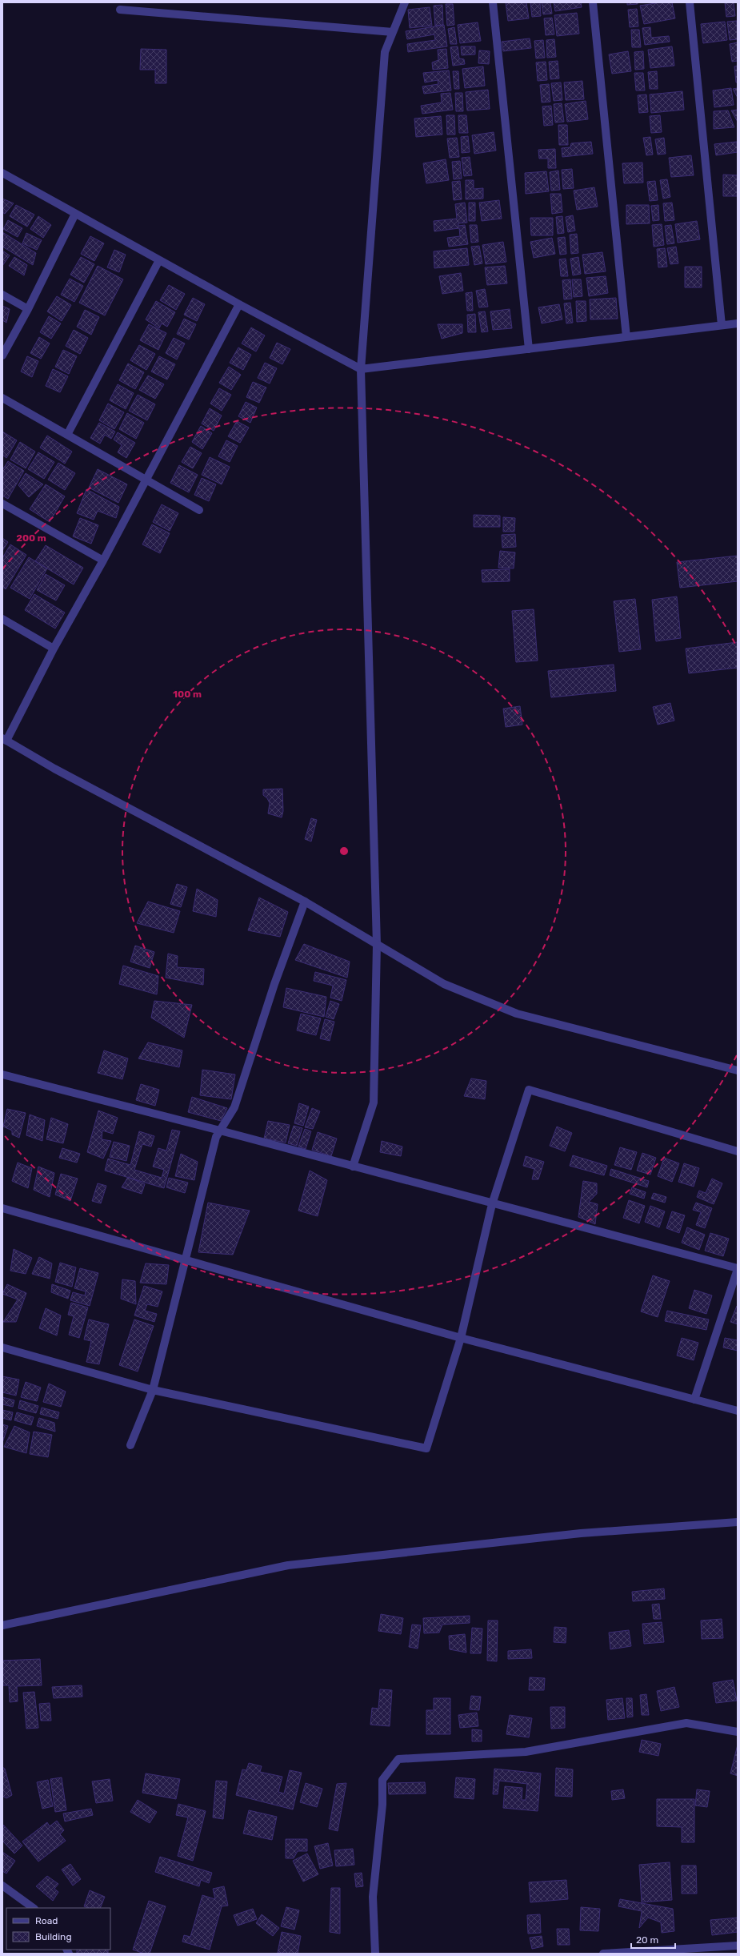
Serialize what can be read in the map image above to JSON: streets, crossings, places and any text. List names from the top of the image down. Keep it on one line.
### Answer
{"legend":["Road","Building"],"scale_bar":"20 m","rings":["200 m","100 m"]}
